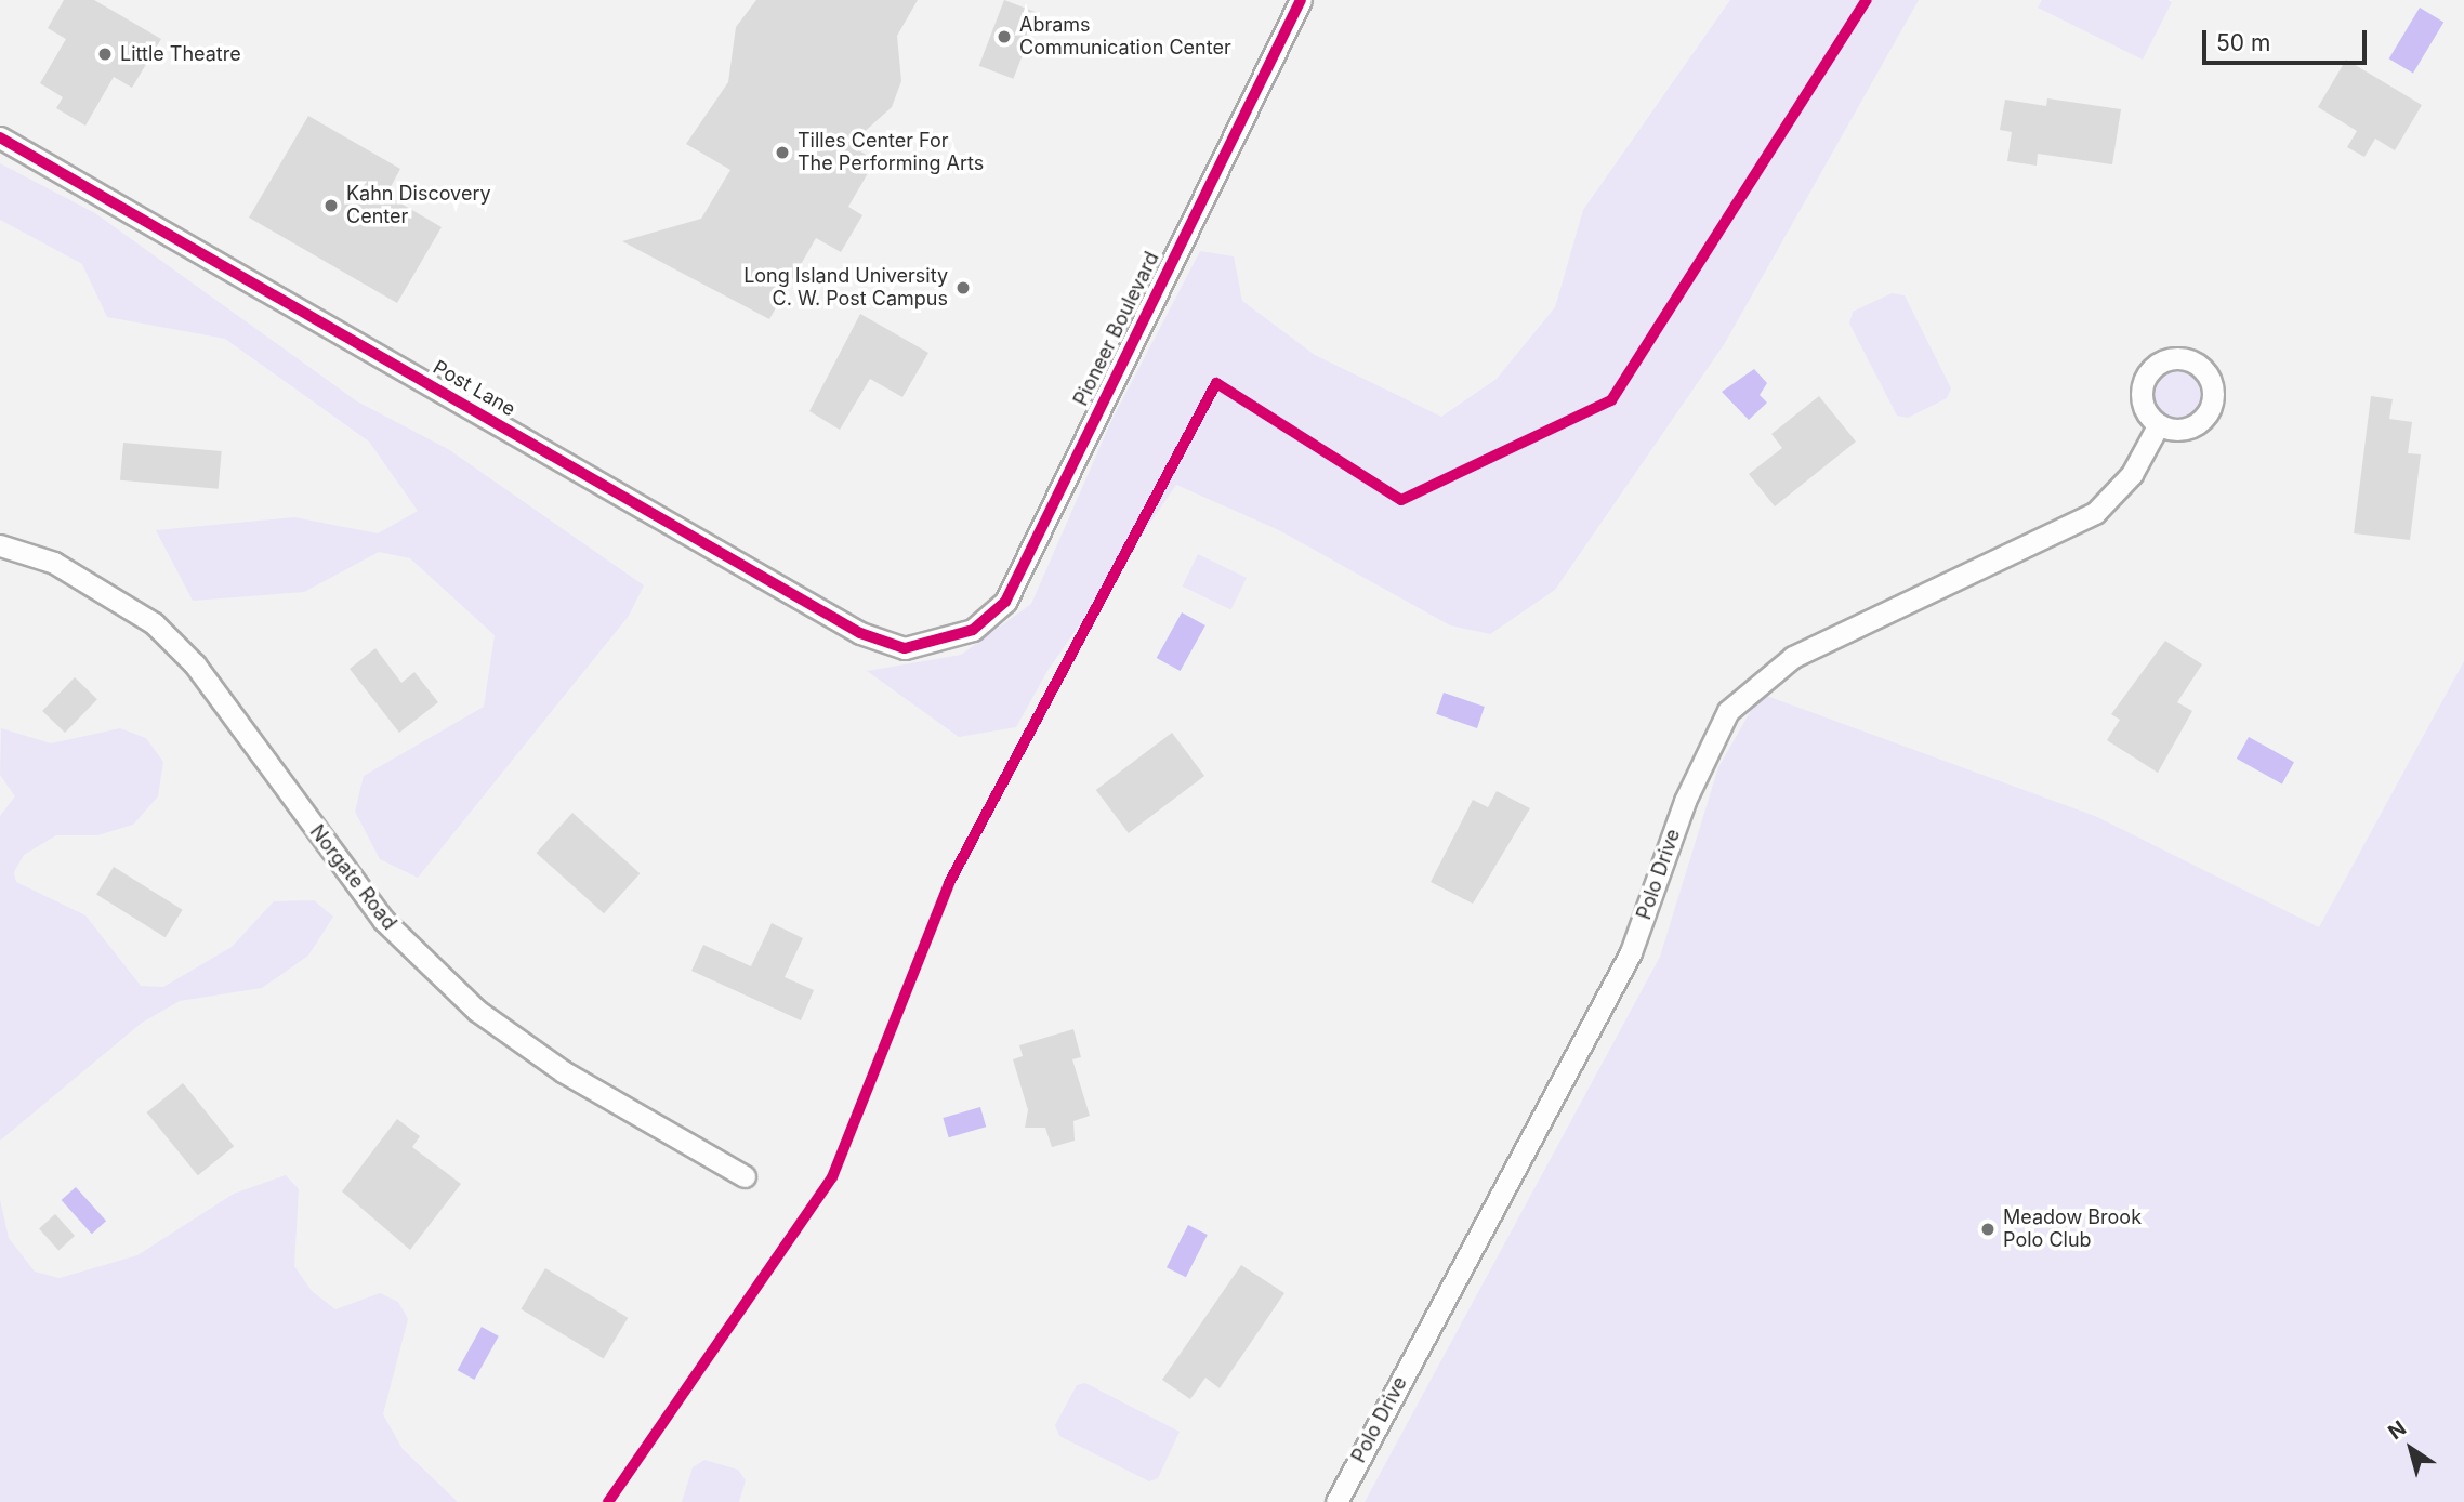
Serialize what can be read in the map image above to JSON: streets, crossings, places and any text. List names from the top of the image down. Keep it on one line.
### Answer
{"streets":{"street":["Pioneer Boulevard","Post Lane","Polo Drive","Norgate Road"]},"crossings":[["Pioneer Boulevard","Post Lane"]],"places":["Abrams Communication Center","Little Theatre","Tilles Center For The Performing Arts","Kahn Discovery Center","Long Island University C. W. Post Campus","Meadow Brook Polo Club"],"scale_bar":"50 m","north":"top left"}
